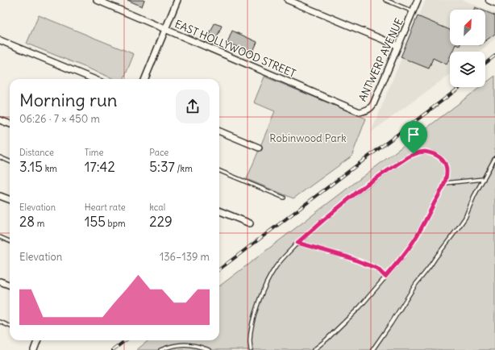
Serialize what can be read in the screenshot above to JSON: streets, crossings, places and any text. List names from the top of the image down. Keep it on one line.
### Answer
{"streets":{"street":["EAST HOLLYWOOD STREET","ANTWERP AVENUE"]},"crossings":[["EAST HOLLYWOOD STREET","ANTWERP AVENUE"]],"parks":["Robinwood Park"],"north":"top right","page":{"heading":["Morning run","06:26 · 7 × 450 m"],"stats":[["Distance","3.15 km"],["Time","17:42"],["Pace","5:37 /km"],["Elevation","28 m"],["Heart rate","155 bpm"],["kcal","229"]],"chart":["Elevation","136–139 m"]}}
